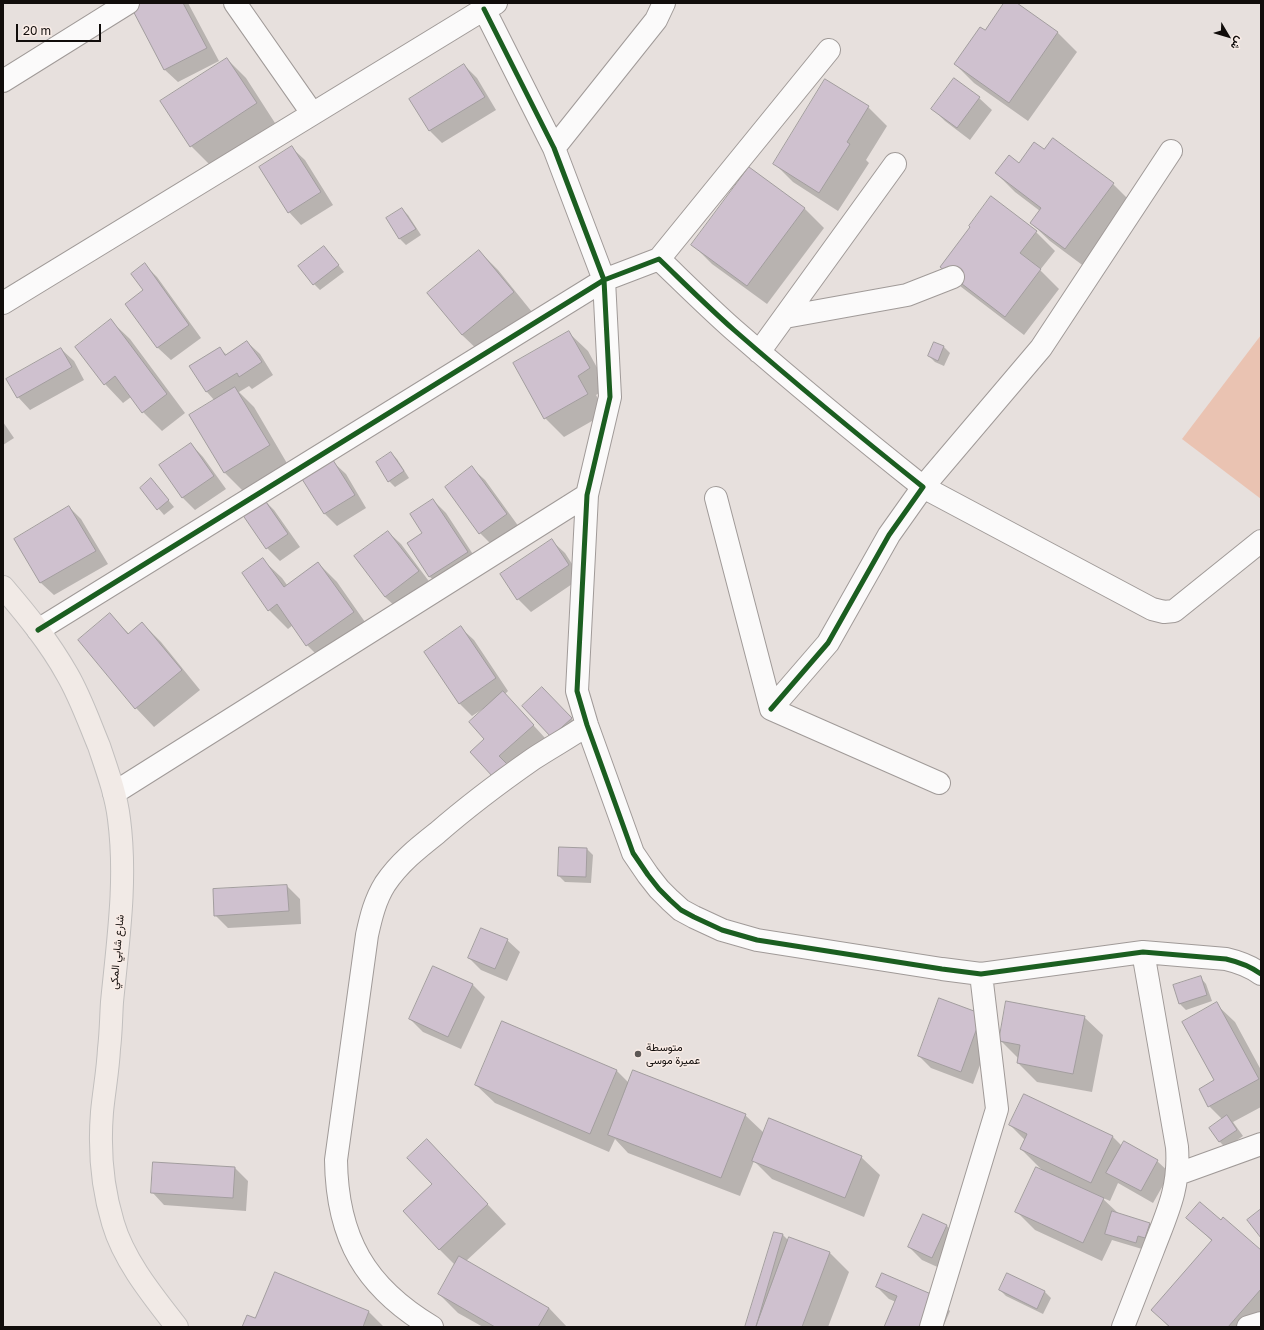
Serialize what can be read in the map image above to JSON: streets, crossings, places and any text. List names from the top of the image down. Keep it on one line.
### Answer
{"streets":{"main road":["شارع شابي المكي"]},"places":["متوسطة عميرة موسى"],"scale_bar":"20 m","north":"bottom right"}
